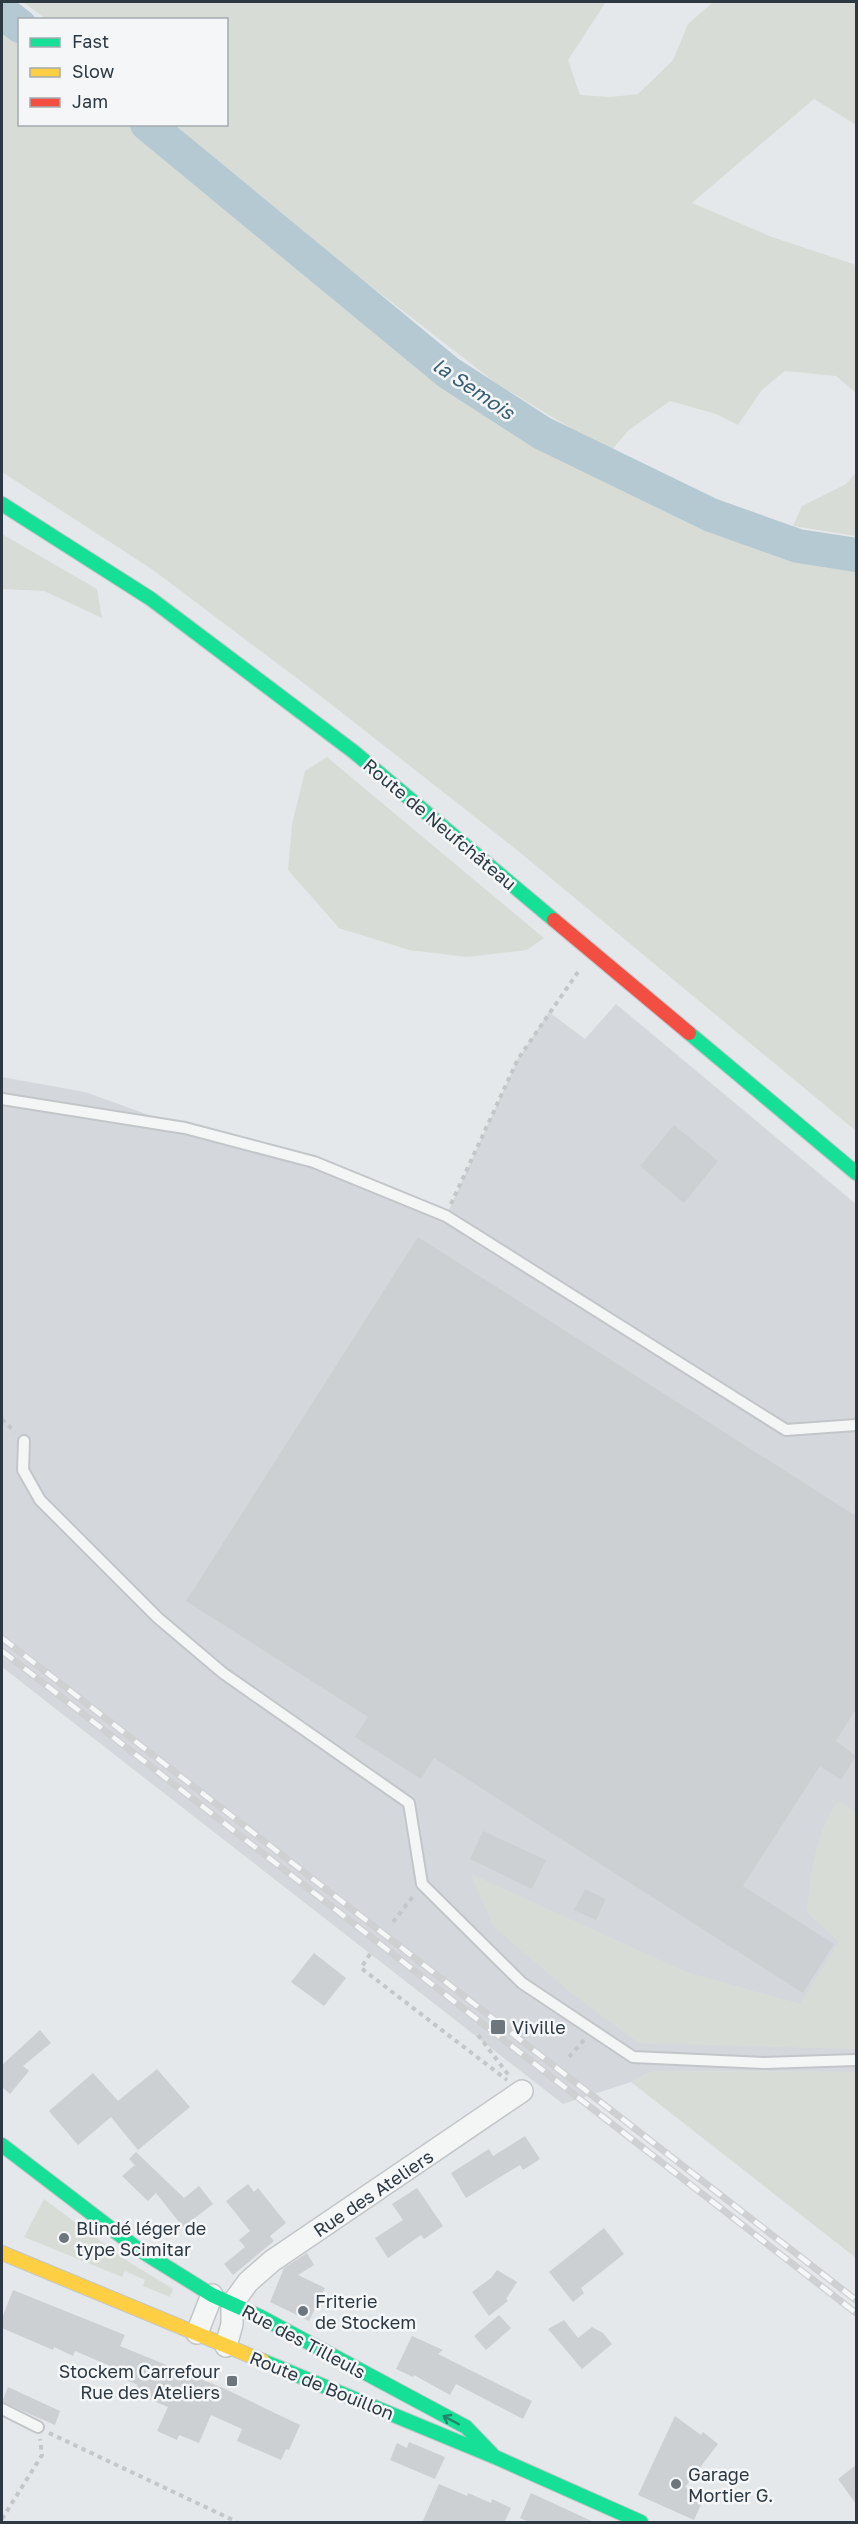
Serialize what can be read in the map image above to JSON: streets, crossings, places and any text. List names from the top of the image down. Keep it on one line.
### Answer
{"streets":{"main road":["Route de Neufchâteau","Rue des Tilleuls","Route de Bouillon"],"street":["Rue des Ateliers"]},"crossings":[["Rue des Ateliers","Rue des Tilleuls"],["Rue des Tilleuls","Route de Bouillon"]],"one_way":["Rue des Tilleuls"],"water":["la Semois"],"places":{"transit":["Viville","Stockem Carrefour Rue des Ateliers"],"other":["Blindé léger de type Scimitar","Friterie de Stockem","Garage Mortier G."]},"legend":["Fast","Slow","Jam"]}
